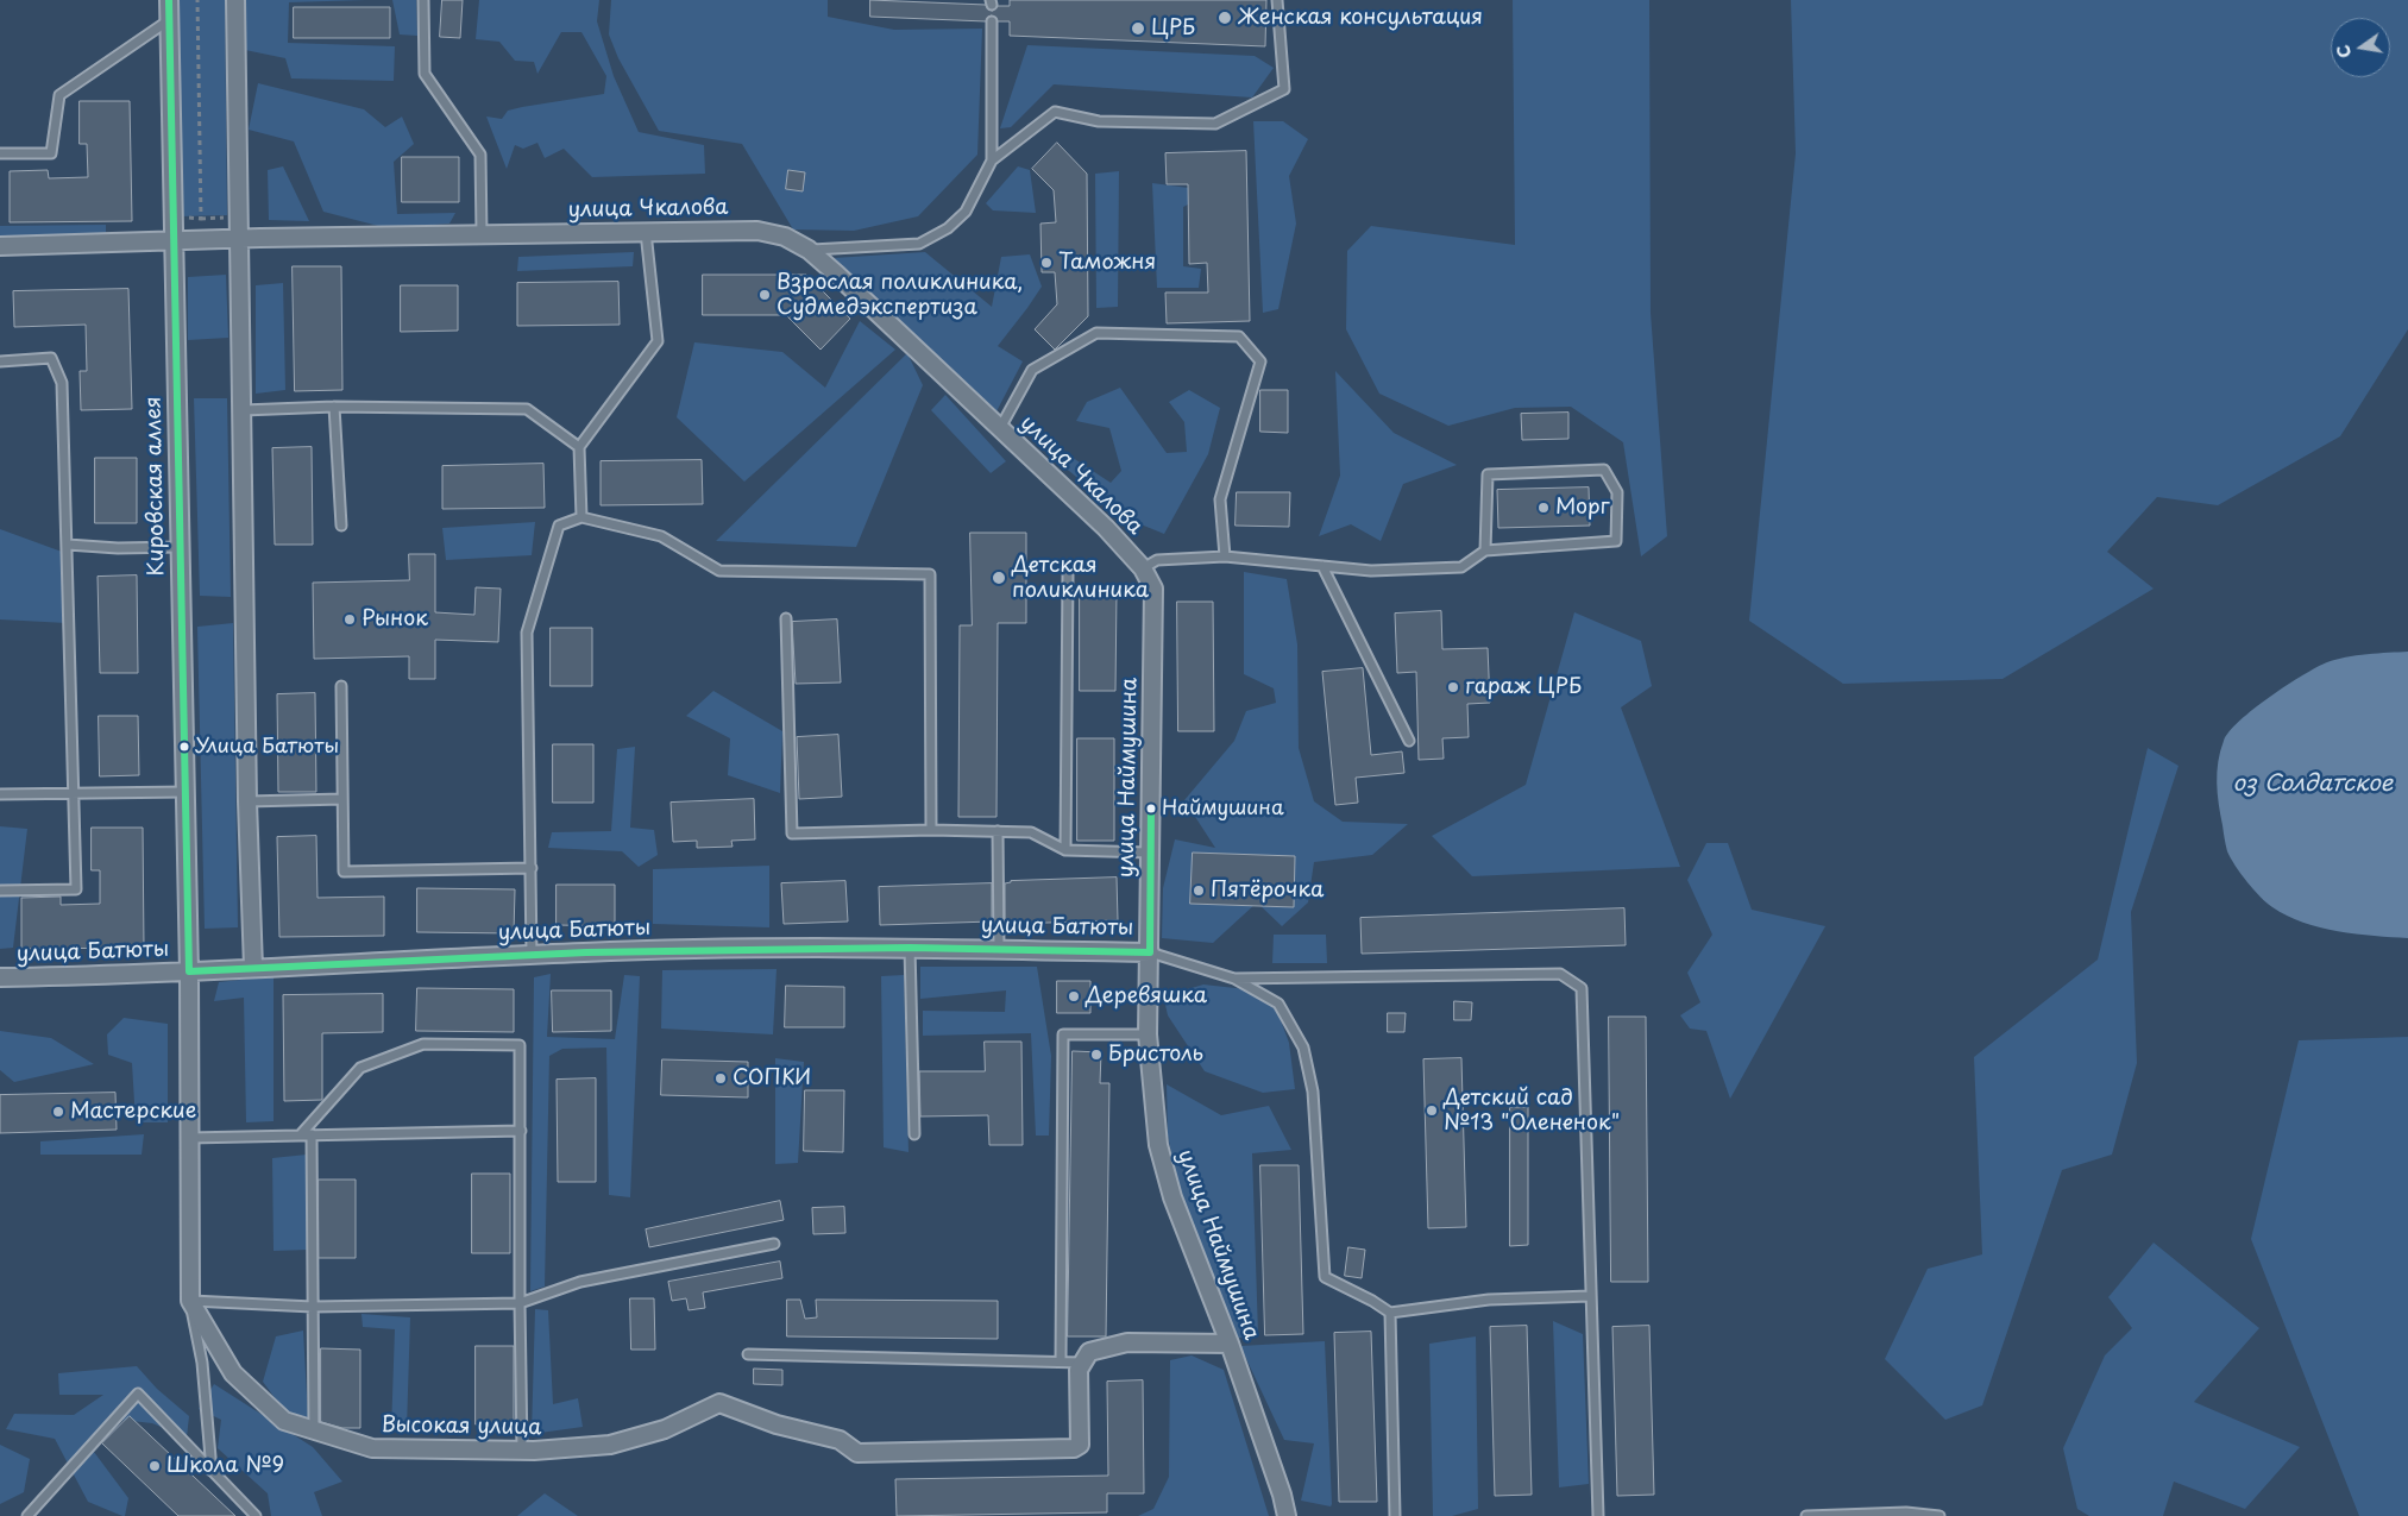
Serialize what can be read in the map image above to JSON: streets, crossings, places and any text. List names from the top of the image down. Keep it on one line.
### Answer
{"streets":{"street":["улица Чкалова","Кировская аллея","улица Наймушина","улица Батюты","Высокая улица"]},"crossings":[["улица Чкалова","Кировская аллея"],["улица Чкалова","улица Наймушина"],["Кировская аллея","улица Батюты"],["улица Наймушина","улица Батюты"]],"water":["оз Солдатское"],"places":["Женская консультация","ЦРБ","Таможня","Взрослая поликлиника, Судмедэкспертиза","Морг","Детская поликлиника","Рынок","гараж ЦРБ","Улица Батюты","Наймушина","Пятёрочка","Деревяшка","Бристоль","СОПКИ","Детский сад №13 \"Олененок\"","Мастерские","Школа №9"],"north":"left"}
